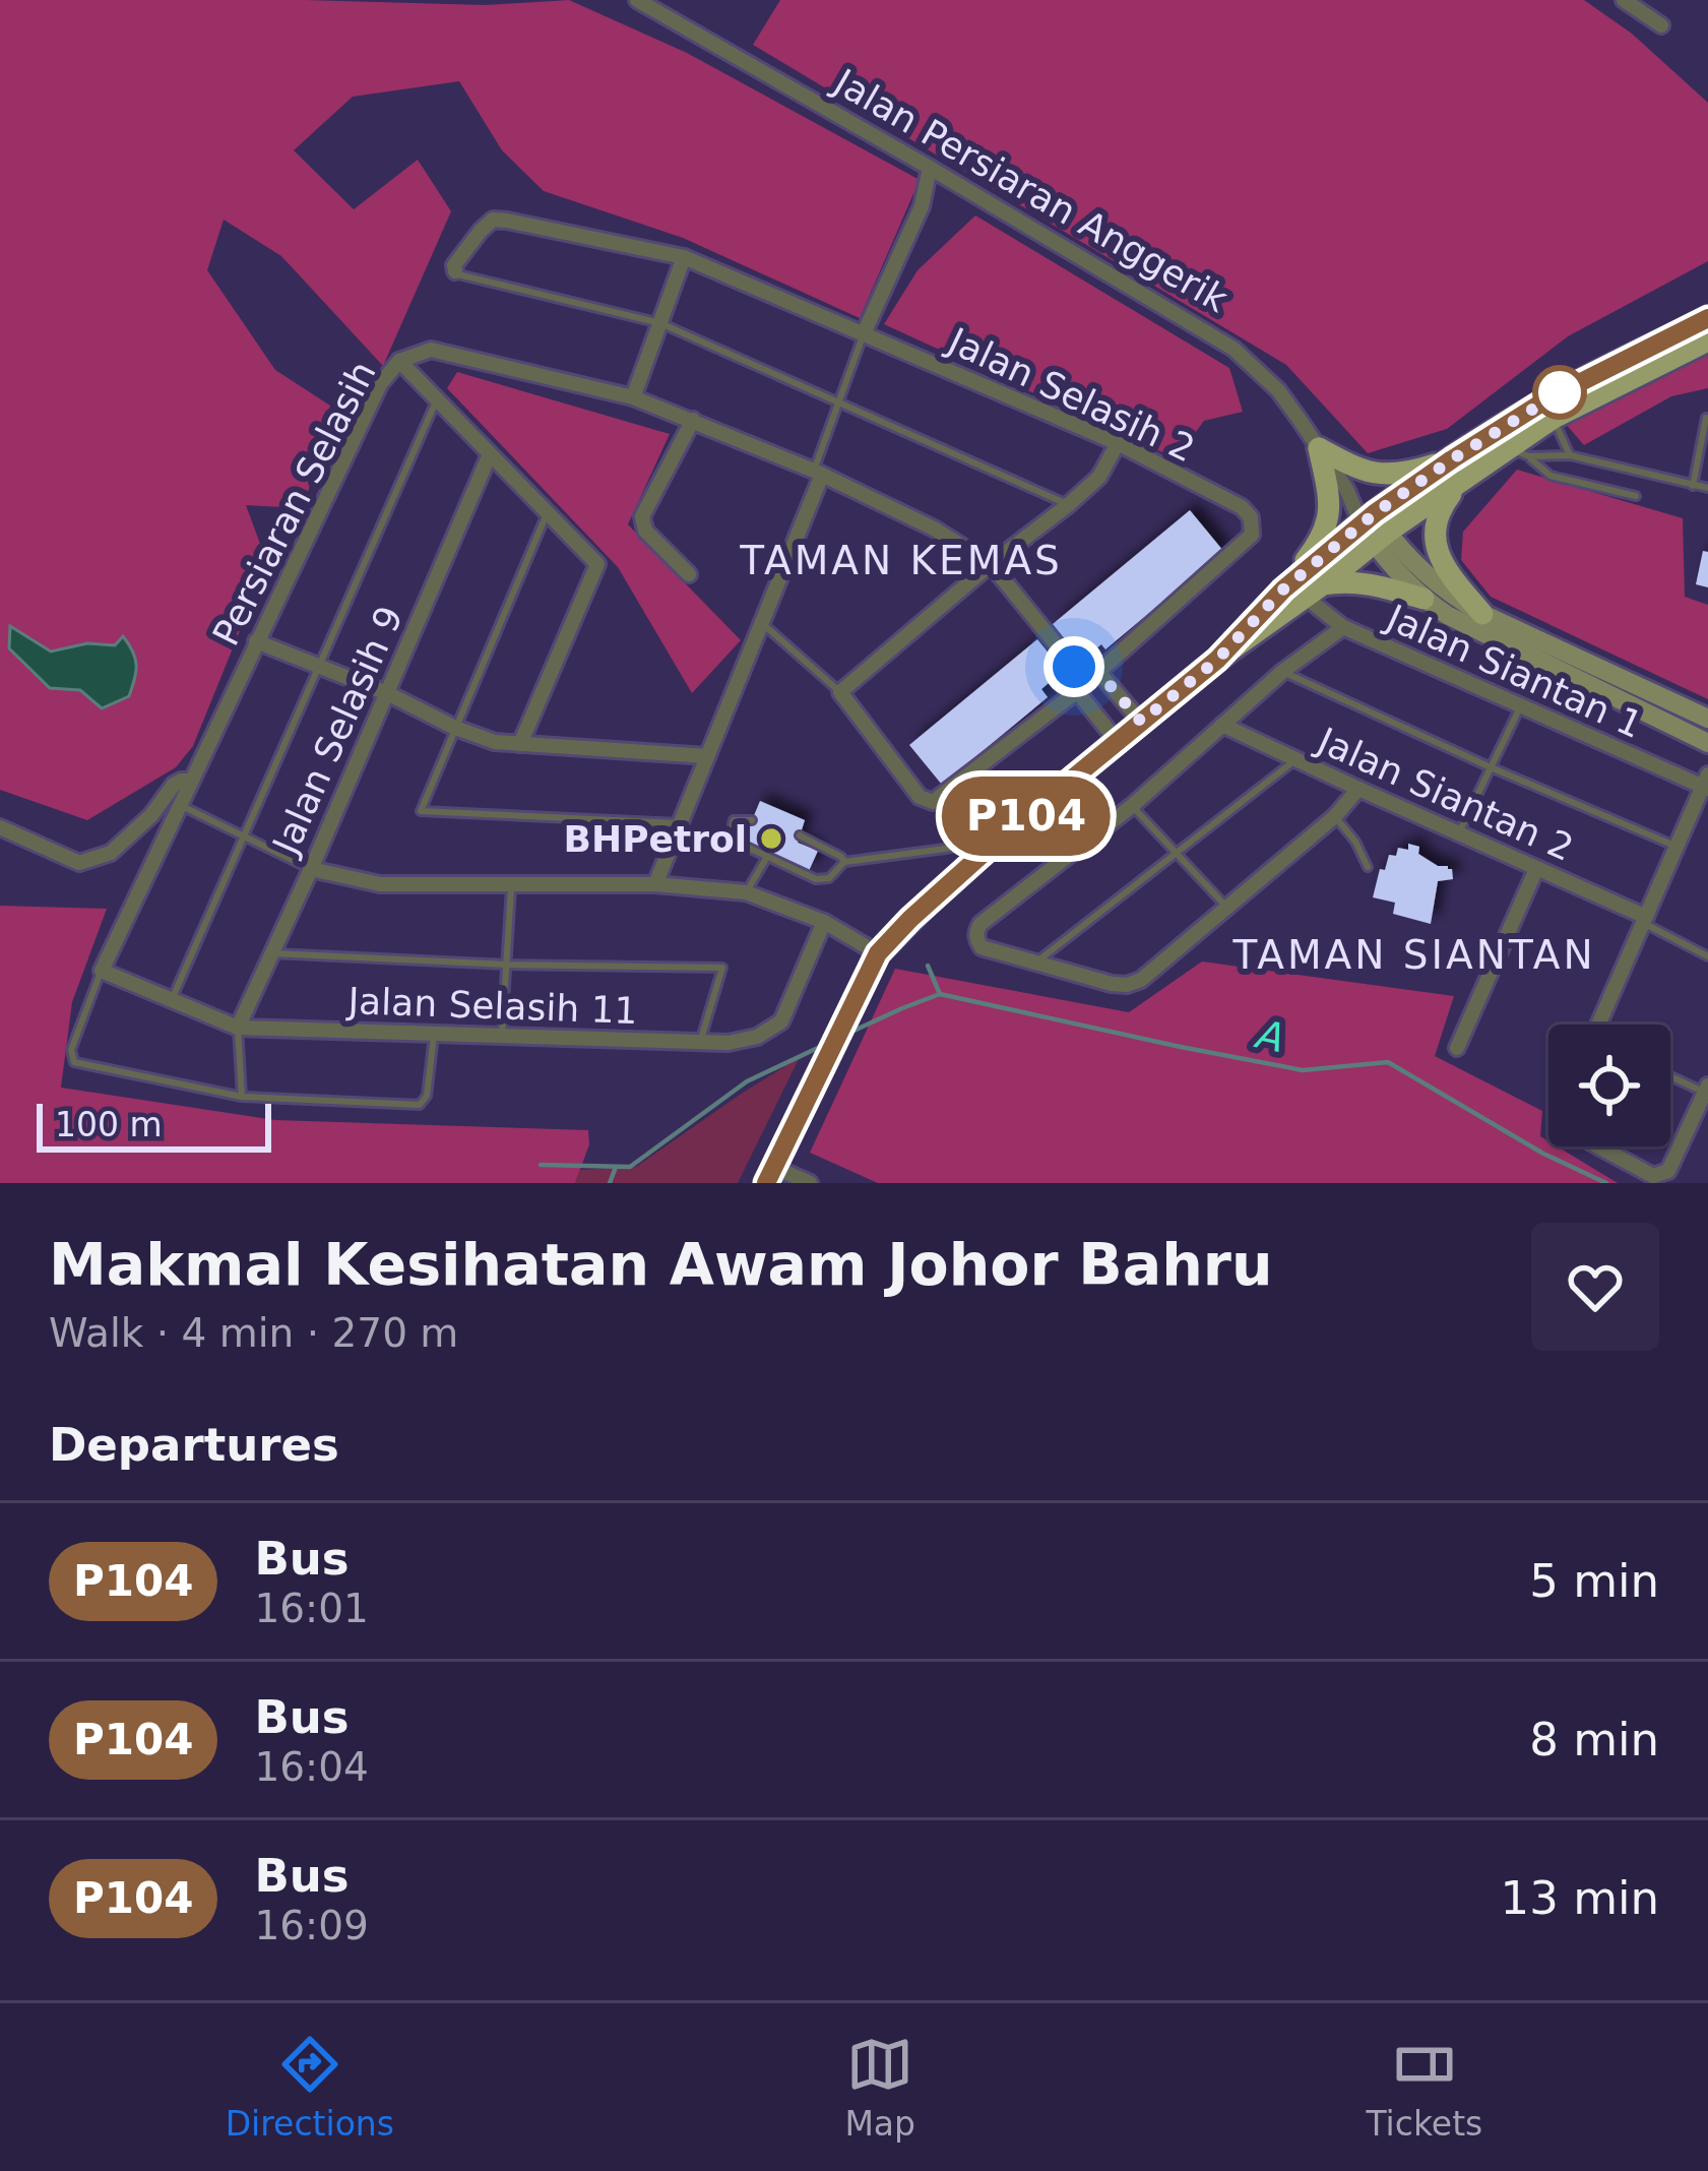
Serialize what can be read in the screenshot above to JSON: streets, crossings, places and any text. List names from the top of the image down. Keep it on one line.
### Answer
{"streets":{"street":["Jalan Persiaran Anggerik","Jalan Selasih 2","Persiaran Selasih","Jalan Siantan 1","Jalan Selasih 9","Jalan Siantan 2","Jalan Selasih 11"]},"crossings":[["Persiaran Selasih","Jalan Selasih 11"],["Jalan Selasih 9","Jalan Selasih 11"]],"districts":["TAMAN KEMAS","TAMAN SIANTAN"],"water":["A"],"places":["BHPetrol"],"lines":["bus line P104"],"scale_bar":"100 m","page":{"on_map":"P104","scale":"100 m","heading":[["Makmal Kesihatan Awam Johor Bahru","Walk · 4 min · 270 m"],"Departures"],"list":[{"mark":"P104","name":"Bus","note":"16:01","value":"5 min"},{"mark":"P104","name":"Bus","note":"16:04","value":"8 min"},{"mark":"P104","name":"Bus","note":"16:09","value":"13 min"}],"tabs":["Directions","Map","Tickets"]}}
